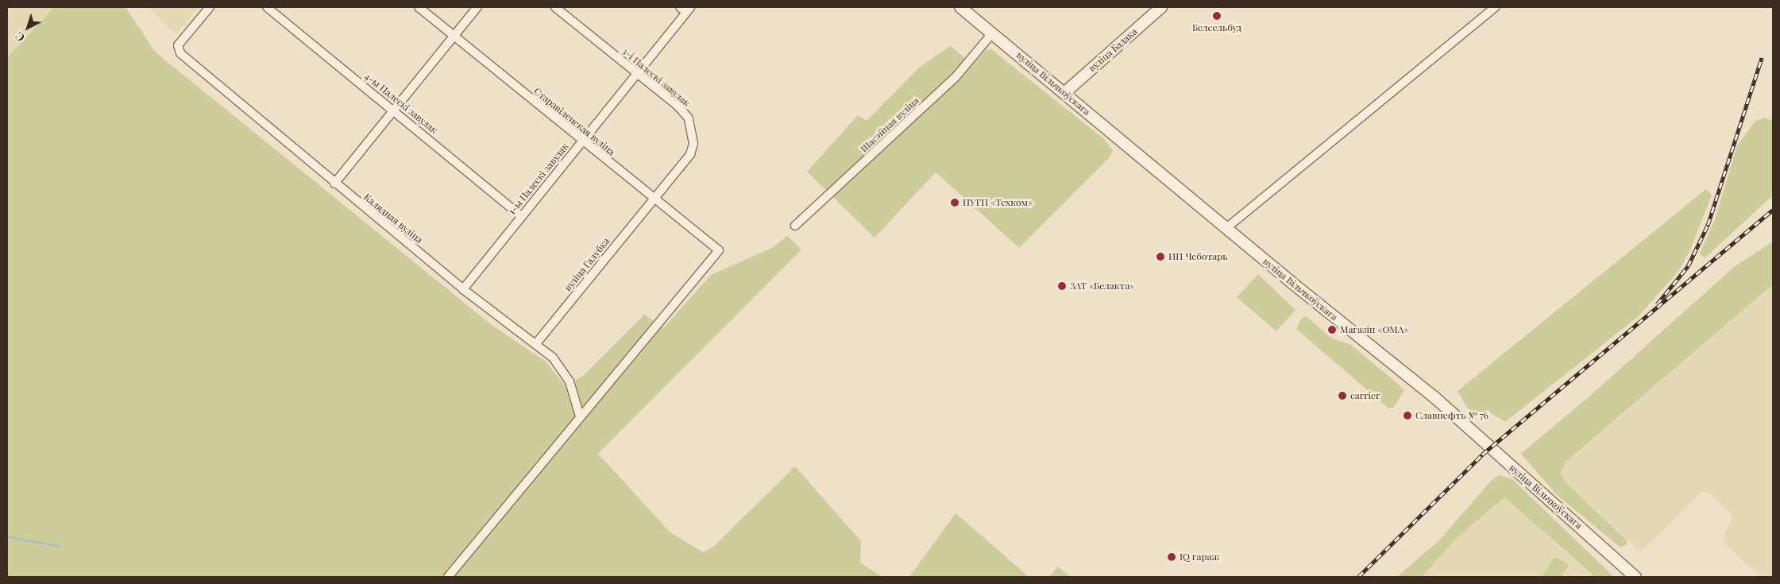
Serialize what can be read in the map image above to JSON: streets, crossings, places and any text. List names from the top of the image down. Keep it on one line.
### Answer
{"streets":{"main road":["вуліца Бадака","вуліца Вільчкоўскага"],"street":["3-і Палескі завулак","4-ы Палескі завулак","Старавіленская вуліца","Шасэйная вуліца","1-ы Палескі завулак","Калядная вуліца","вуліца Галубка"]},"crossings":[["вуліца Бадака","вуліца Вільчкоўскага"],["3-і Палескі завулак","Старавіленская вуліца"],["3-і Палескі завулак","1-ы Палескі завулак"],["3-і Палескі завулак","вуліца Галубка"],["вуліца Вільчкоўскага","Шасэйная вуліца"],["4-ы Палескі завулак","1-ы Палескі завулак"],["Старавіленская вуліца","1-ы Палескі завулак"],["Старавіленская вуліца","Калядная вуліца"],["Старавіленская вуліца","вуліца Галубка"],["1-ы Палескі завулак","Калядная вуліца"],["Калядная вуліца","вуліца Галубка"]],"places":["Белсельбуд","ПУГП «Техком»","ИП Чеботарь","ЗАТ «Белакта»","Магазін «ОМА»","carrier","Славнефть № 76","IQ гараж"],"north":"bottom left"}
